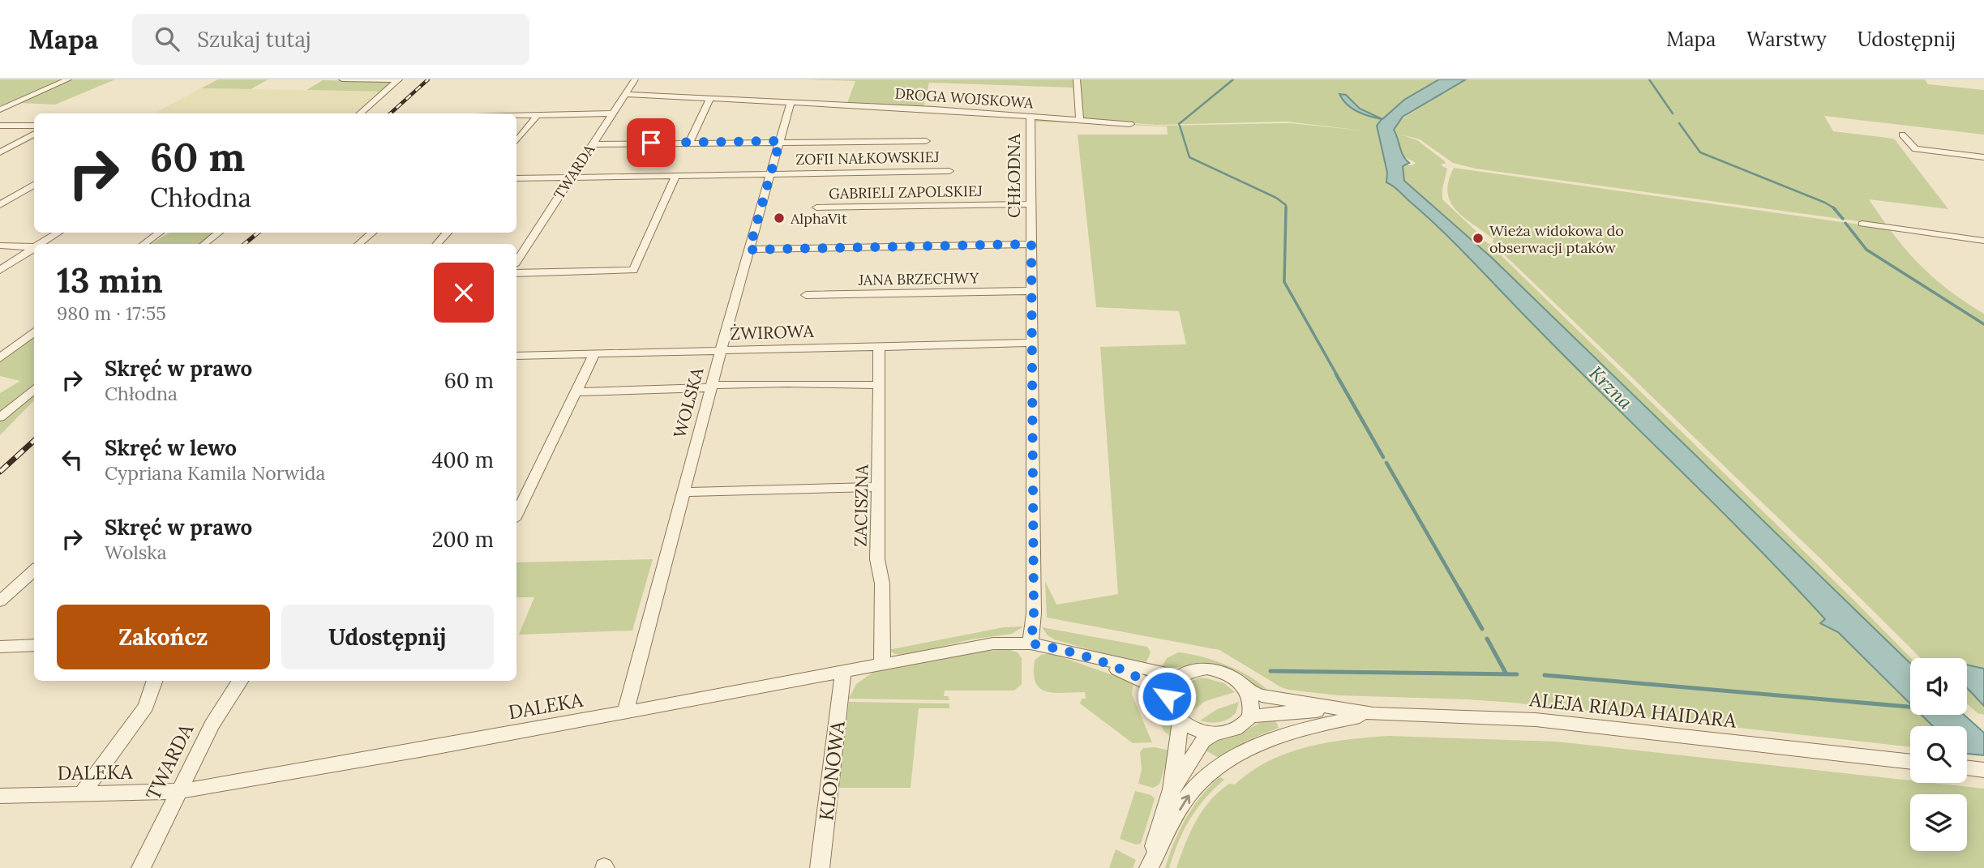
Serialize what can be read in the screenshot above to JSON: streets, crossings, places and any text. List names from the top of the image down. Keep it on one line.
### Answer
{"streets":{"street":["DROGA WOJSKOWA","ZOFII NAŁKOWSKIEJ","TWARDA","CHŁODNA","GABRIELI ZAPOLSKIEJ","JANA BRZECHWY","ŻWIROWA","WOLSKA","ZACISZNA","DALEKA","ALEJA RIADA HAIDARA","KLONOWA"]},"crossings":[["DROGA WOJSKOWA","TWARDA"],["DROGA WOJSKOWA","CHŁODNA"],["DROGA WOJSKOWA","WOLSKA"],["ZOFII NAŁKOWSKIEJ","TWARDA"],["ZOFII NAŁKOWSKIEJ","WOLSKA"],["TWARDA","DALEKA"],["CHŁODNA","GABRIELI ZAPOLSKIEJ"],["CHŁODNA","JANA BRZECHWY"],["CHŁODNA","ŻWIROWA"],["CHŁODNA","DALEKA"],["ŻWIROWA","WOLSKA"],["ŻWIROWA","ZACISZNA"],["WOLSKA","DALEKA"],["ZACISZNA","DALEKA"],["DALEKA","ALEJA RIADA HAIDARA"],["DALEKA","KLONOWA"]],"water":["Krzna"],"places":["AlphaVit","Wieża widokowa do obserwacji ptaków"],"page":{"header":"Mapa","search":"Szukaj tutaj","nav":["Mapa","Warstwy","Udostępnij"],"turn":["60 m","Chłodna"],"heading":["13 min","980 m · 17:55"],"list":[{"name":"Skręć w prawo","note":"Chłodna","value":"60 m"},{"name":"Skręć w lewo","note":"Cypriana Kamila Norwida","value":"400 m"},{"name":"Skręć w prawo","note":"Wolska","value":"200 m"}],"buttons":["Zakończ","Udostępnij"]}}
